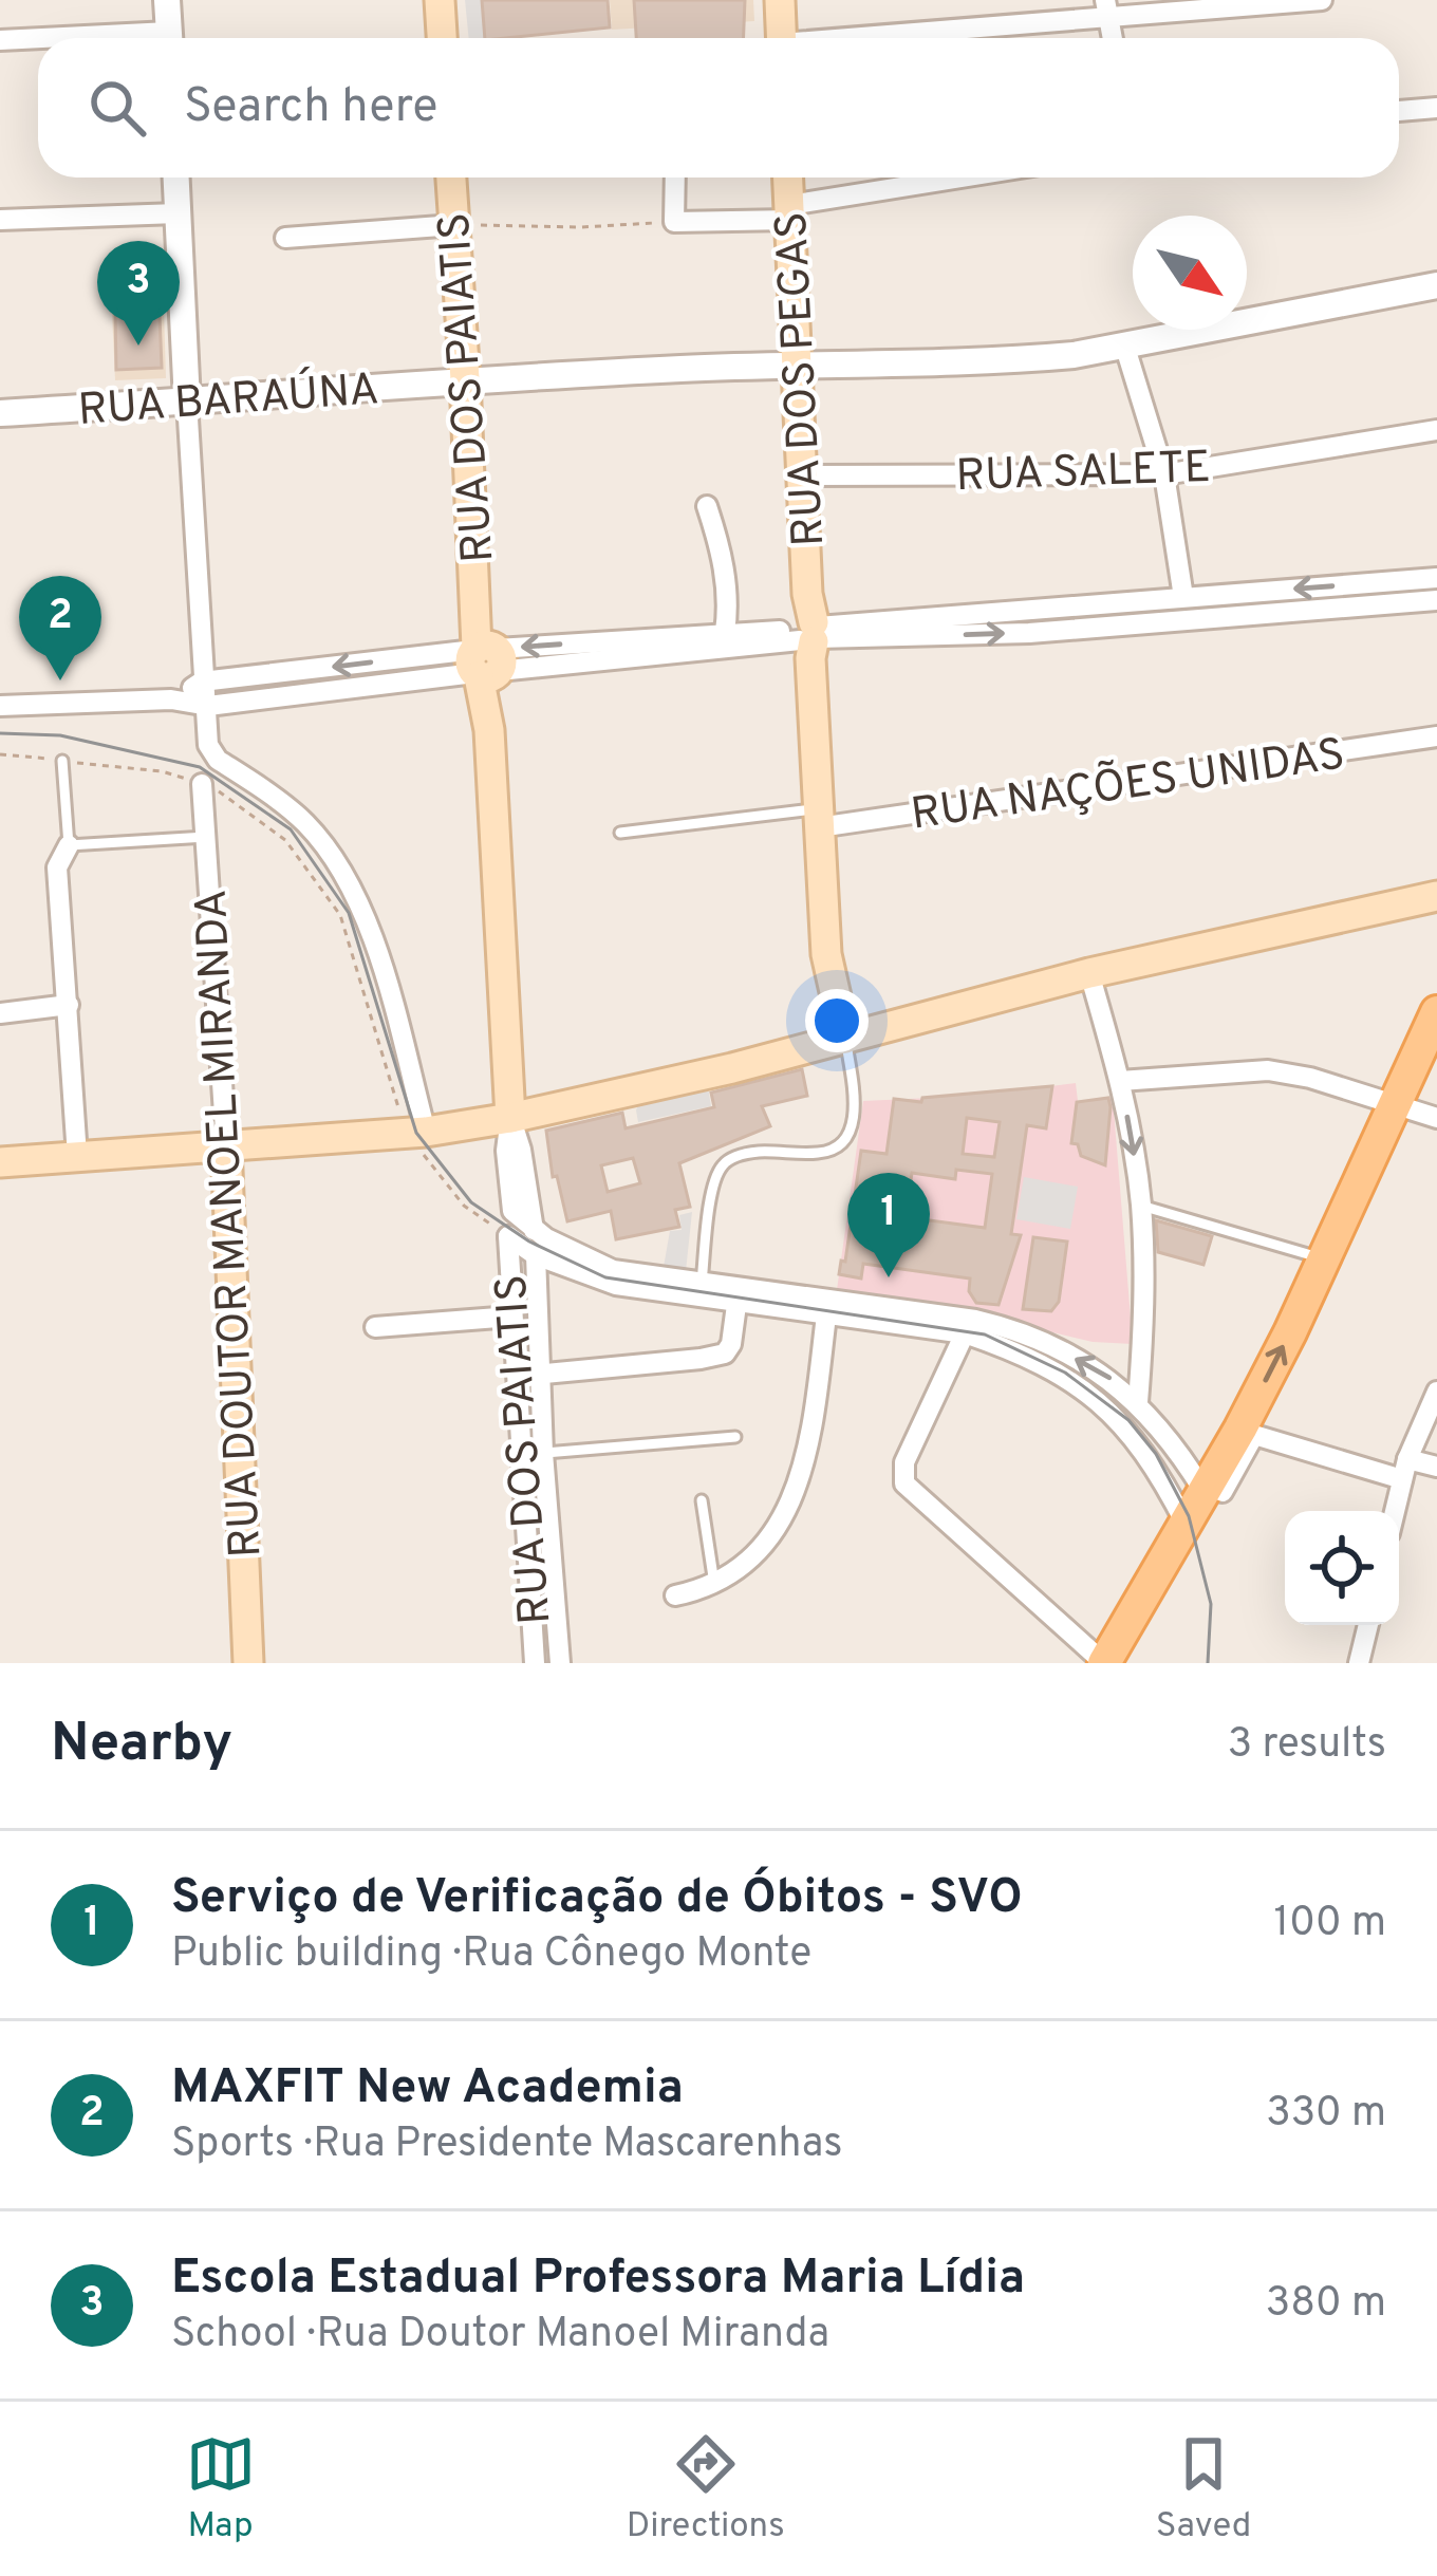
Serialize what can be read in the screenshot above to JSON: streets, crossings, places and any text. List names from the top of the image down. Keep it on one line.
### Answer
{"streets":{"main road":["RUA DOS PEGAS","RUA DOS PAIATIS","RUA DOUTOR MANOEL MIRANDA"],"street":["RUA BARAÚNA","RUA SALETE","RUA NAÇÕES UNIDAS"]},"crossings":[["RUA DOS PEGAS","RUA BARAÚNA"],["RUA DOS PEGAS","RUA SALETE"],["RUA DOS PEGAS","RUA NAÇÕES UNIDAS"],["RUA DOS PAIATIS","RUA BARAÚNA"]],"north":"bottom right","page":{"search":"Search here","pins":["3","2","1"],"heading":["Nearby","3 results"],"list":[{"mark":"1","name":"Serviço de Verificação de Óbitos - SVO","note":"Public building · Rua Cônego Monte","value":"100 m"},{"mark":"2","name":"MAXFIT New Academia","note":"Sports · Rua Presidente Mascarenhas","value":"330 m"},{"mark":"3","name":"Escola Estadual Professora Maria Lídia","note":"School · Rua Doutor Manoel Miranda","value":"380 m"}],"nav":["Map","Directions","Saved"]}}
